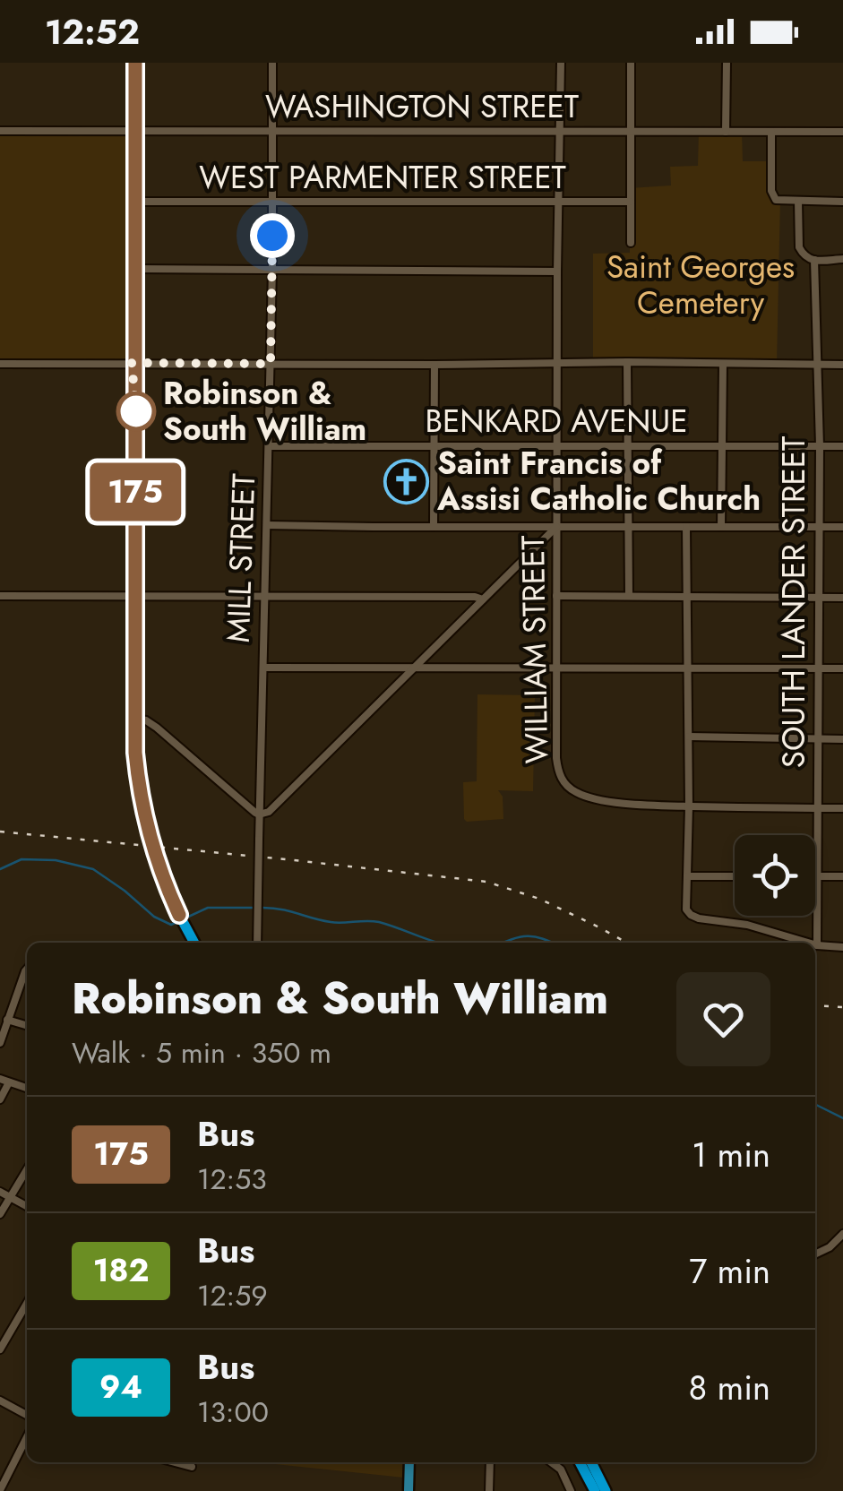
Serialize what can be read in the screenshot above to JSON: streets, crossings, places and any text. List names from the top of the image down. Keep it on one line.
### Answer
{"streets":{"street":["WASHINGTON STREET","WEST PARMENTER STREET","BENKARD AVENUE","MILL STREET","SOUTH LANDER STREET","WILLIAM STREET"]},"crossings":[["WASHINGTON STREET","MILL STREET"],["WASHINGTON STREET","WILLIAM STREET"],["WEST PARMENTER STREET","MILL STREET"],["WEST PARMENTER STREET","WILLIAM STREET"],["BENKARD AVENUE","MILL STREET"],["BENKARD AVENUE","SOUTH LANDER STREET"],["BENKARD AVENUE","WILLIAM STREET"],["SOUTH LANDER STREET","WILLIAM STREET"]],"parks":["Saint Georges Cemetery"],"places":{"other":["Robinson & South William"],"church":["Saint Francis of Assisi Catholic Church"]},"lines":["bus line 175"],"page":{"status":"12:52","on_map":"175","heading":["Robinson & South William","Walk · 5 min · 350 m"],"list":[{"mark":"175","name":"Bus","note":"12:53","value":"1 min"},{"mark":"182","name":"Bus","note":"12:59","value":"7 min"},{"mark":"94","name":"Bus","note":"13:00","value":"8 min"}]}}
